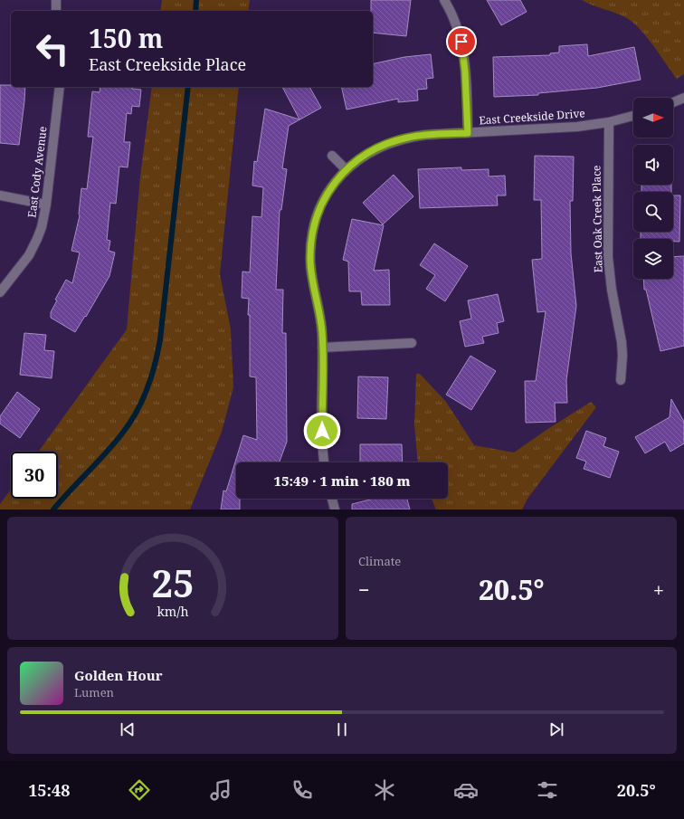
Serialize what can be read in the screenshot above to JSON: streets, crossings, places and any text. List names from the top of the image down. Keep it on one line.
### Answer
{"streets":{"street":["East Creekside Drive","East Cody Avenue","East Oak Creek Place"]},"crossings":[["East Creekside Drive","East Oak Creek Place"]],"north":"right","page":{"turn":["150 m","East Creekside Place"],"limit":"30","trip":"15:49 · 1 min · 180 m","tile":"Climate","heat":["−","20.5°","+"],"song":["Golden Hour","Lumen"],"tabs":["15:48","20.5°"],"gauge":["25","km/h"]}}
